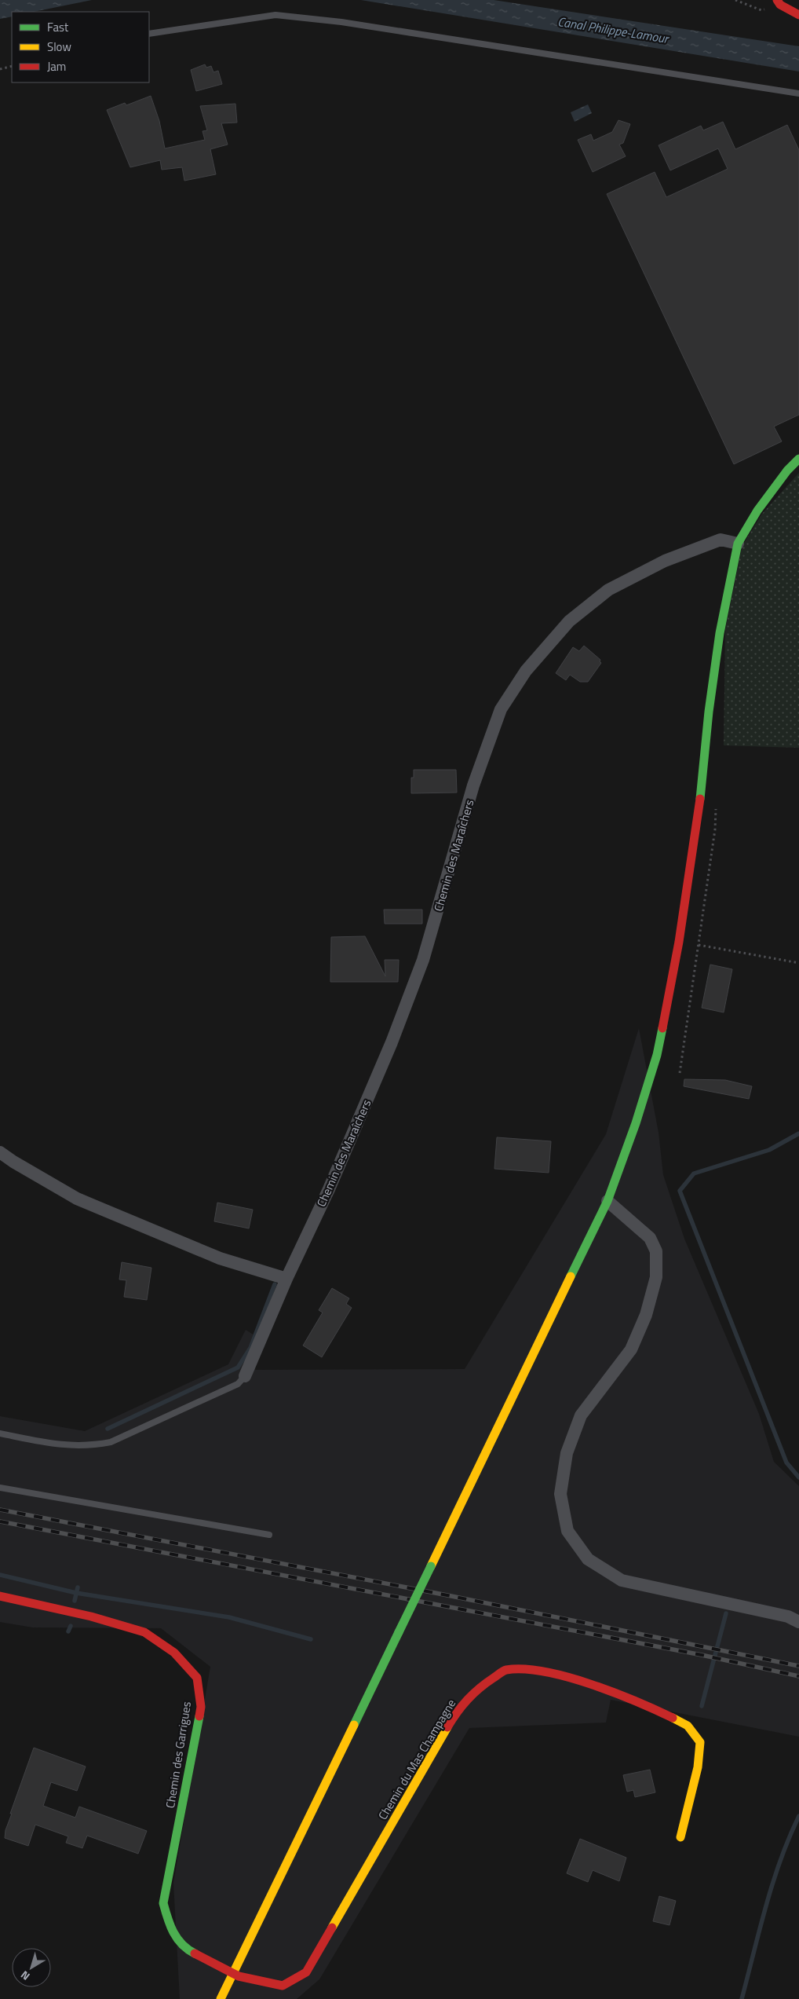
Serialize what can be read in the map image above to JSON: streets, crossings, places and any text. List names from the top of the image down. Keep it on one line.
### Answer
{"streets":{"street":["Chemin des Maraîchers","Chemin des Garrigues","Chemin du Mas Champagne"]},"crossings":[["Chemin des Garrigues","Chemin du Mas Champagne"]],"water":["Canal Philippe-Lamour"],"legend":["Fast","Slow","Jam"],"north":"bottom left"}
